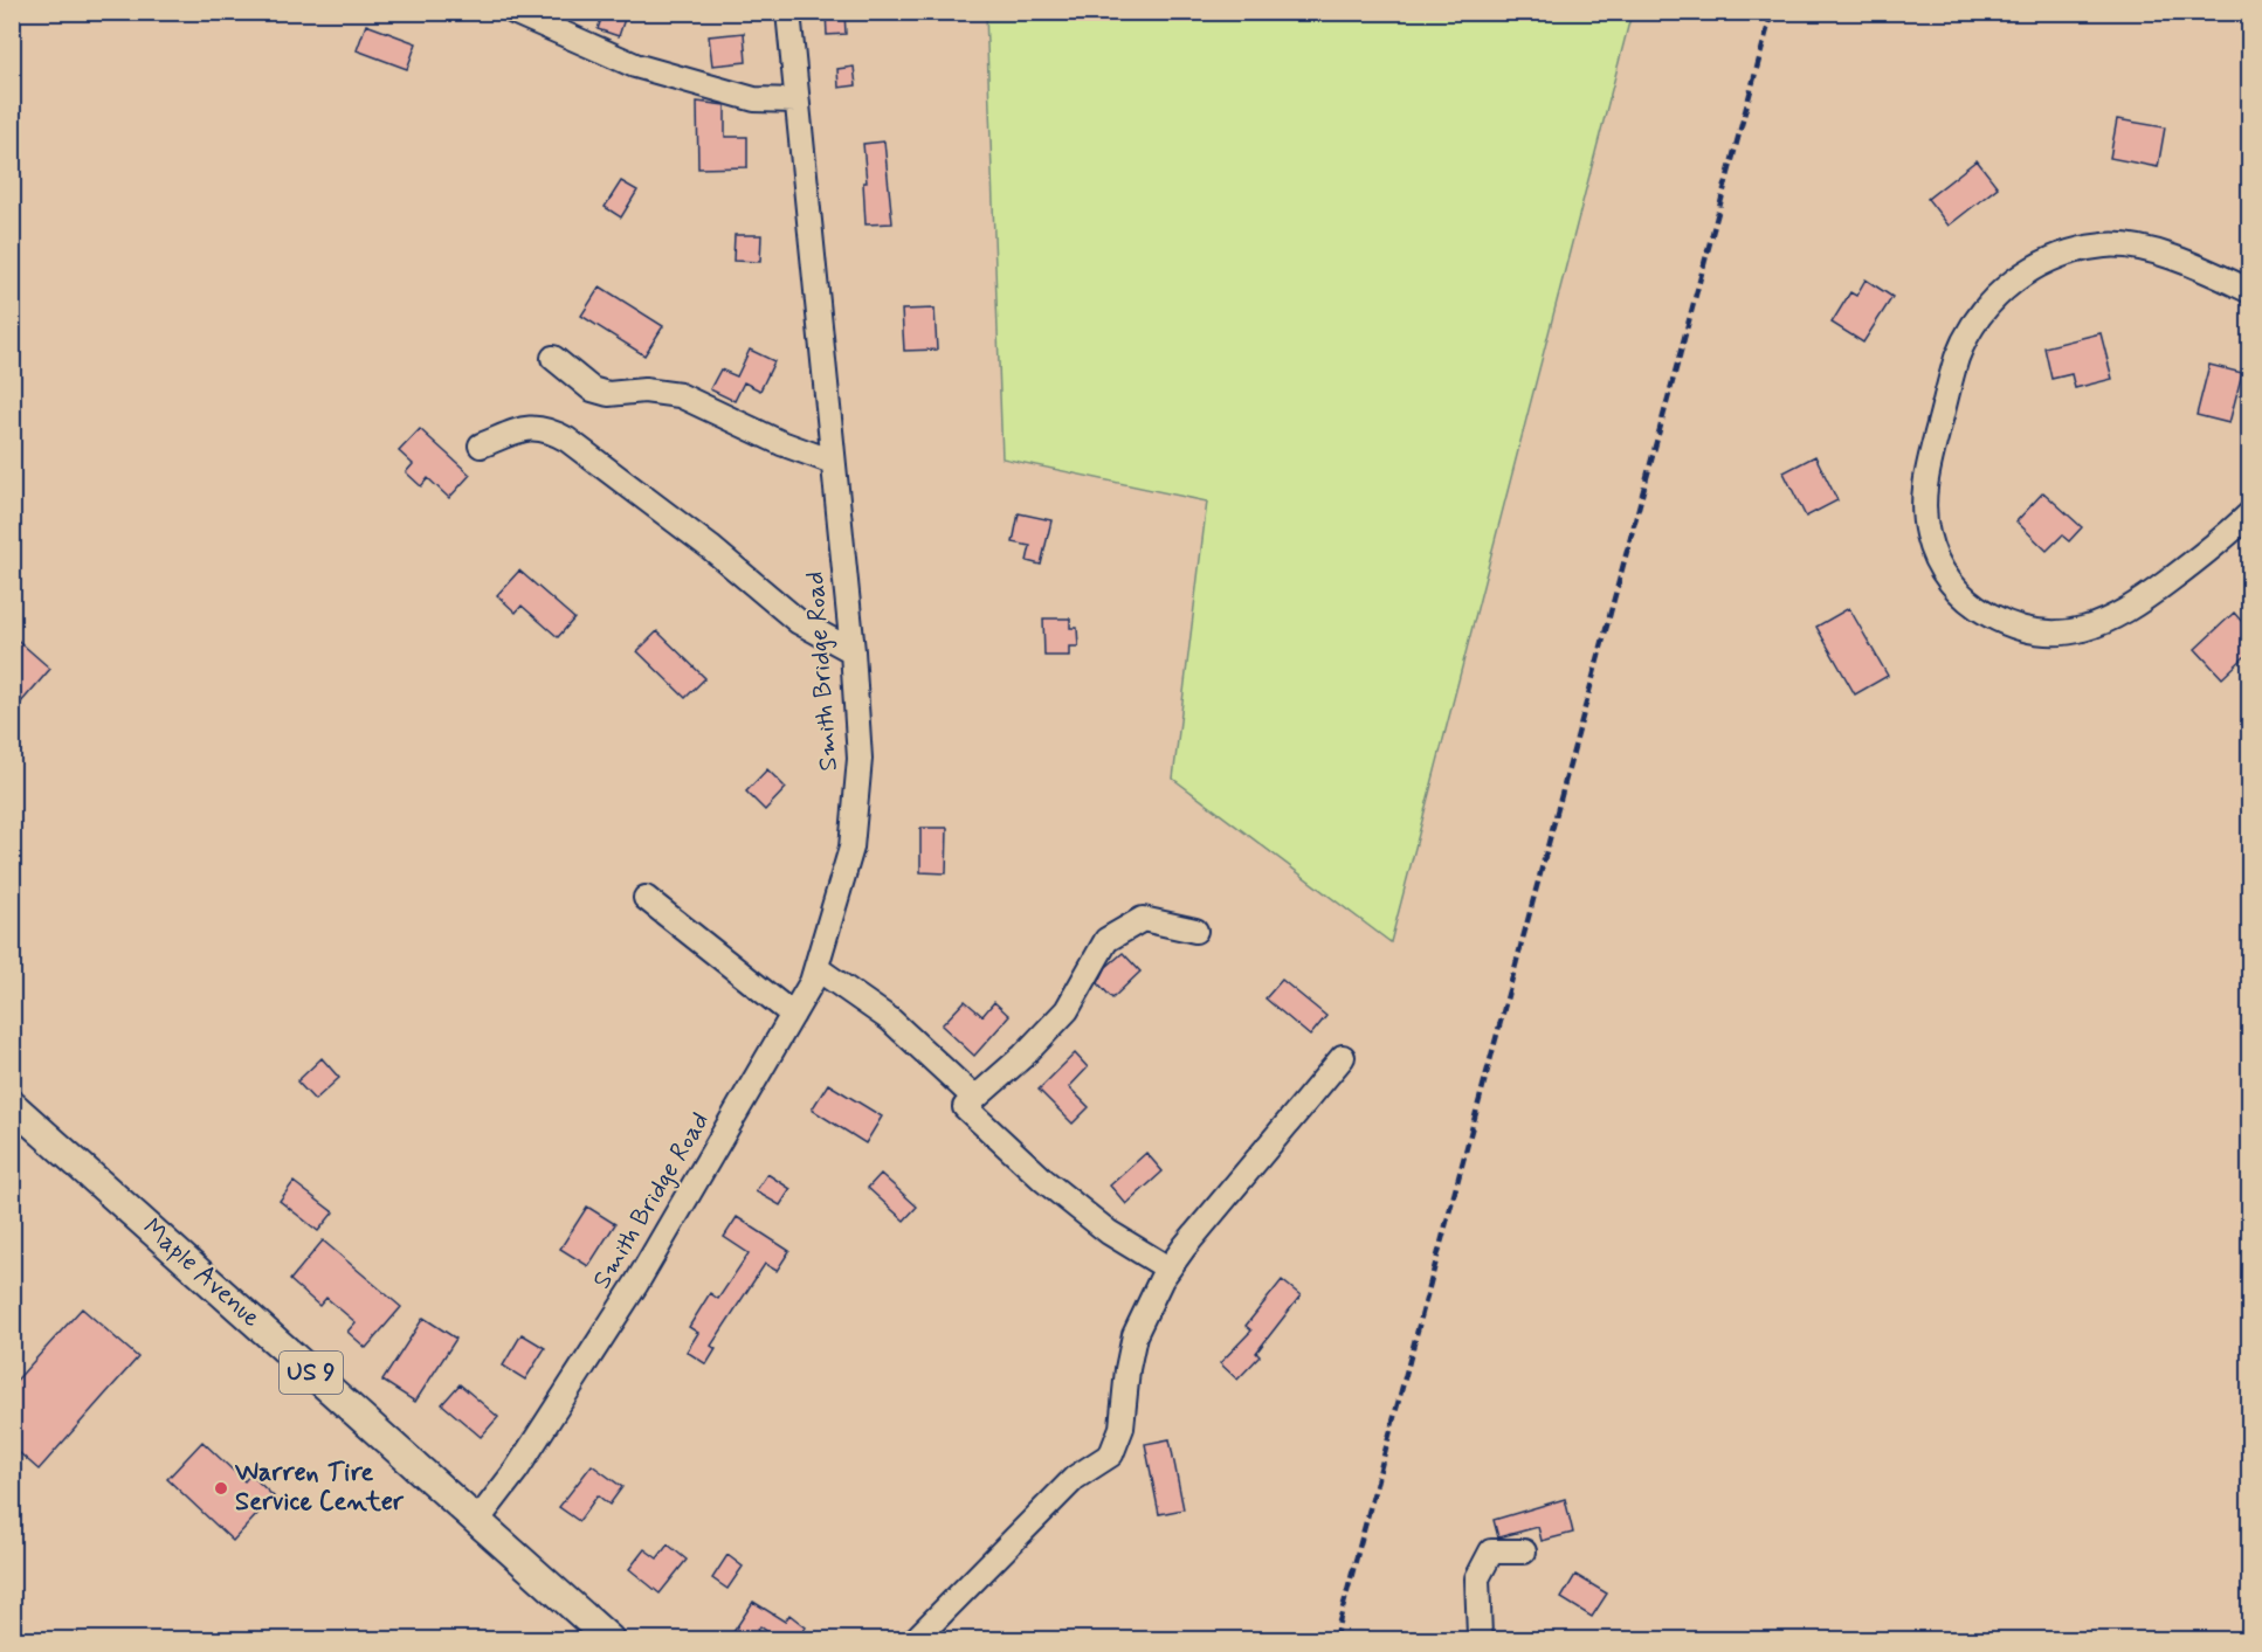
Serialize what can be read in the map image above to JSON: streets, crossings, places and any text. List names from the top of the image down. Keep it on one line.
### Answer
{"streets":{"main road":["Maple Avenue","US 9"],"street":["Smith Bridge Road"]},"crossings":[["Smith Bridge Road","Maple Avenue"]],"places":["Warren Tire Service Center"]}
